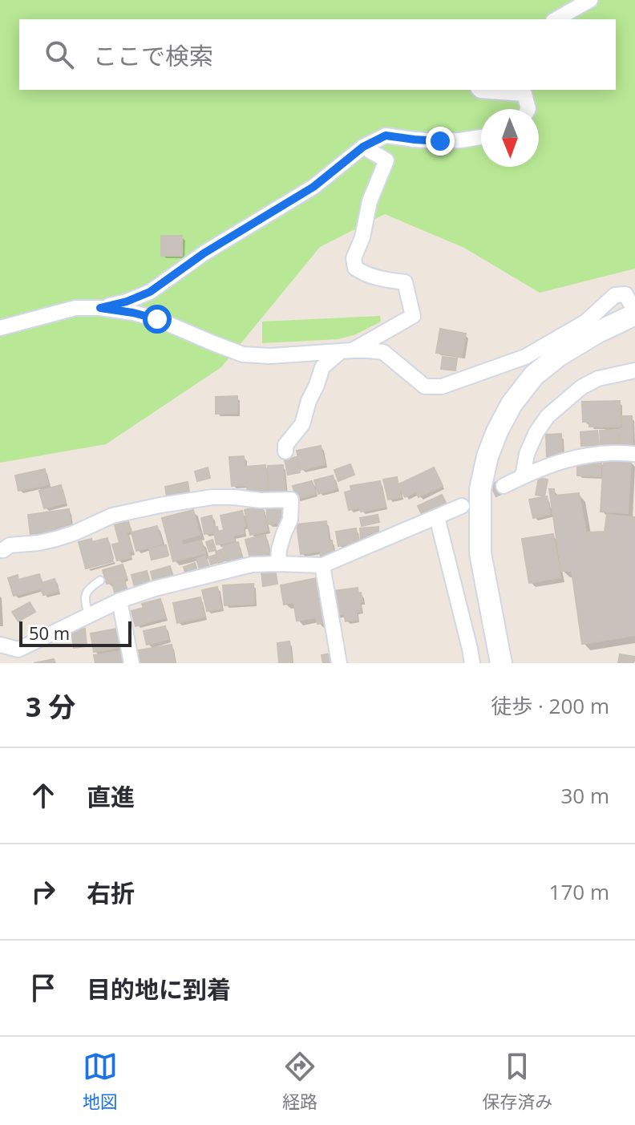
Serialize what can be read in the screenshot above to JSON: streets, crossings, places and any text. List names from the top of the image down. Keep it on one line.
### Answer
{"scale_bar":"50 m","north":"bottom","page":{"search":"ここで検索","scale":"50 m","heading":["3 分","徒歩 · 200 m"],"list":[["直進","30 m"],["右折","170 m"],"目的地に到着"],"nav":["地図","経路","保存済み"]}}
